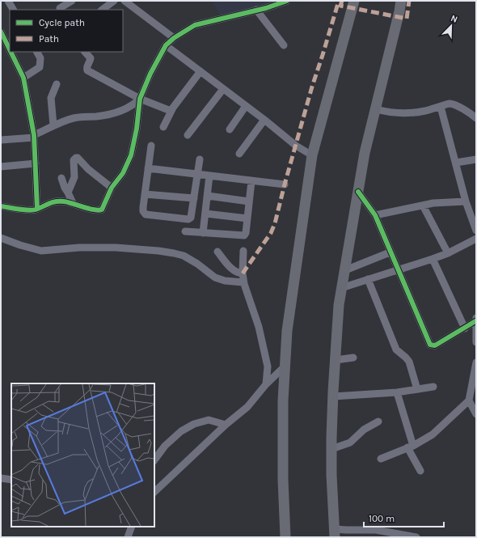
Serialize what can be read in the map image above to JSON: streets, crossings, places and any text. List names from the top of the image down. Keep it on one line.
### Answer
{"legend":["Cycle path","Path"],"scale_bar":"100 m","north":"top right"}
